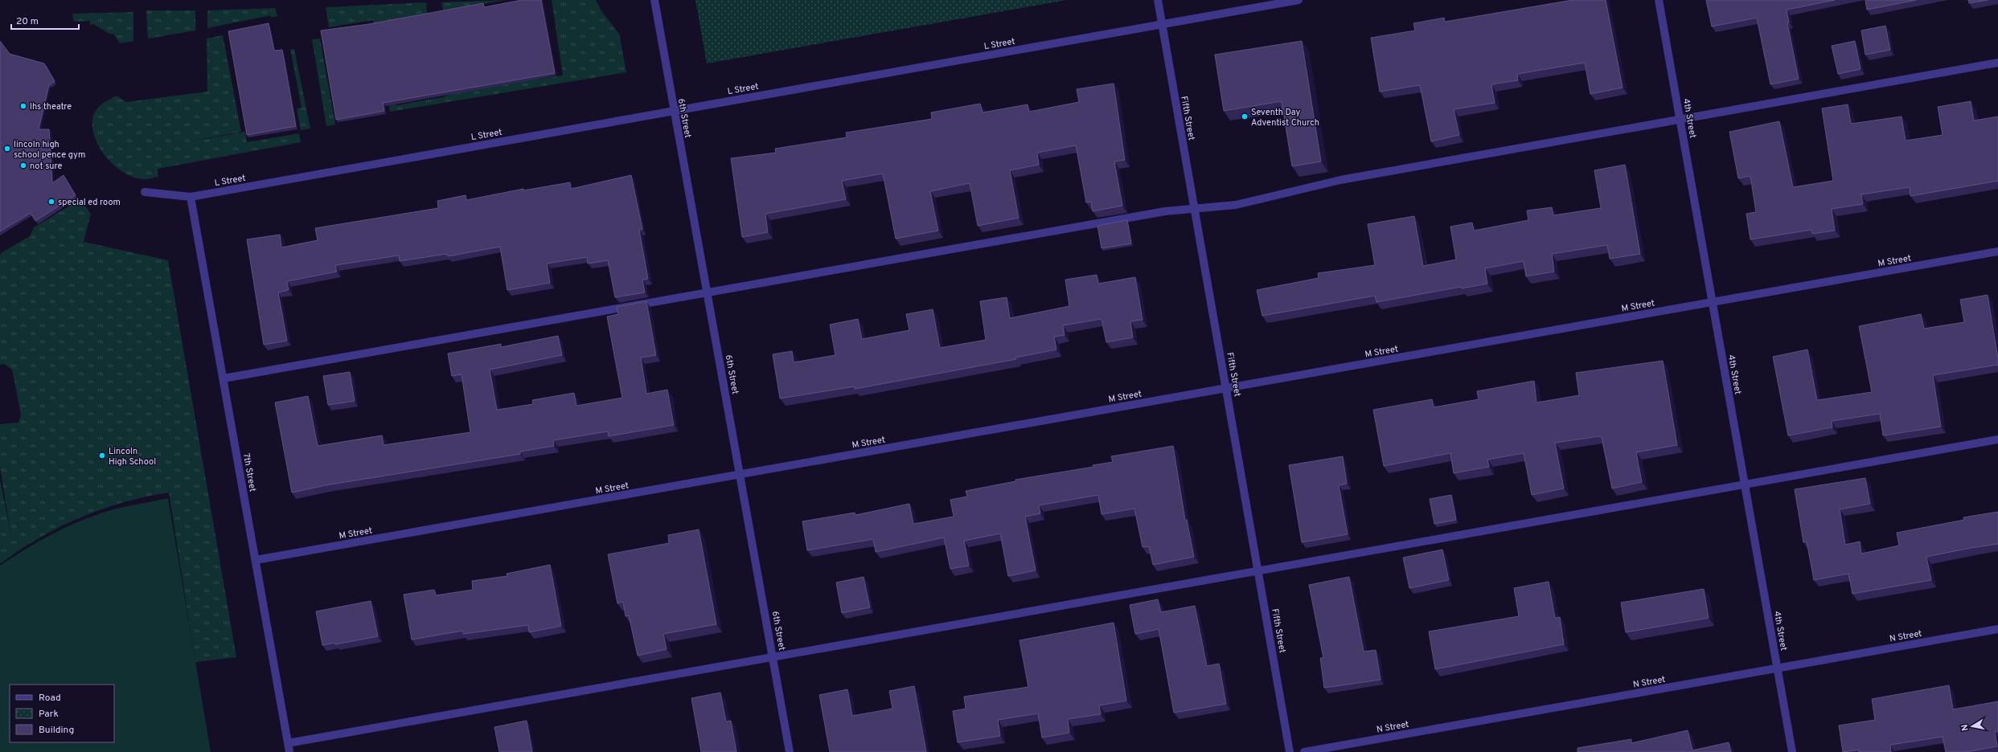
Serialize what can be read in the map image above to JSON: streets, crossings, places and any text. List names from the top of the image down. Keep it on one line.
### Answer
{"streets":{"street":["L Street","6th Street","Fifth Street","4th Street","M Street","7th Street","N Street"]},"crossings":[["L Street","6th Street"],["L Street","Fifth Street"],["L Street","7th Street"],["6th Street","M Street"],["Fifth Street","M Street"],["4th Street","M Street"],["4th Street","N Street"],["M Street","7th Street"]],"places":["lhs theatre","Seventh Day Adventist Church","lincoln high school pence gym","not sure","special ed room","Lincoln High School"],"legend":["Road","Park","Building"],"scale_bar":"20 m","north":"left"}
